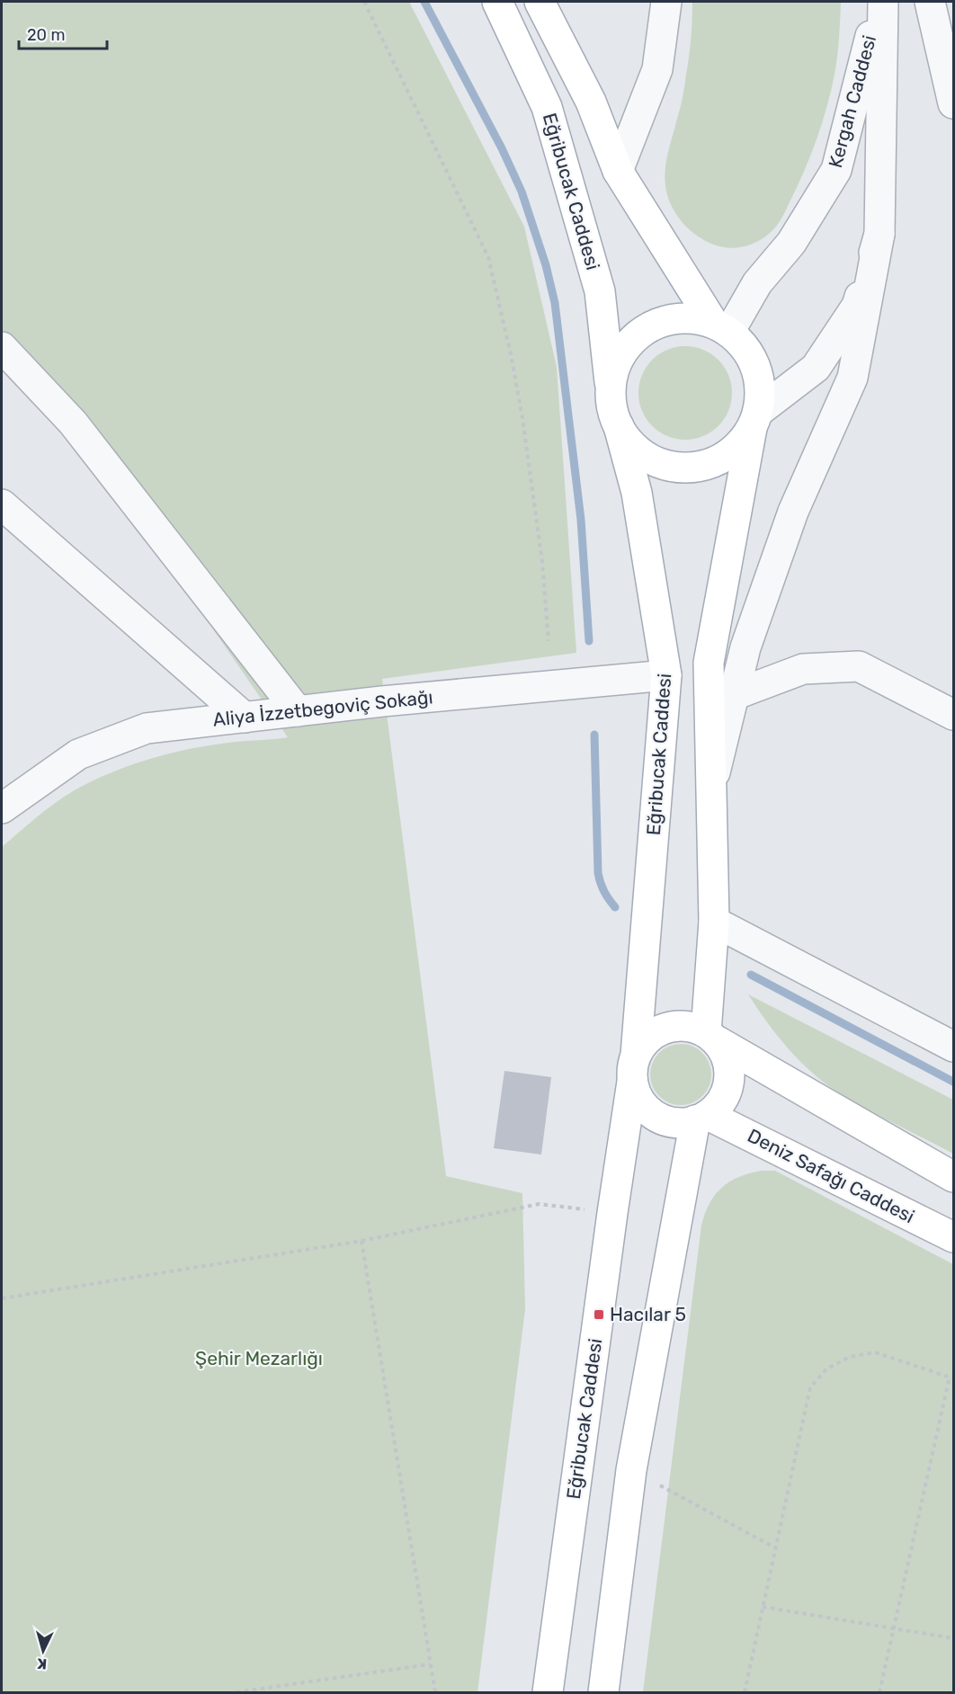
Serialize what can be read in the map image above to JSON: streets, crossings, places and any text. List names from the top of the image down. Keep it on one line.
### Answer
{"streets":{"main road":["Eğribucak Caddesi","Deniz Safağı Caddesi"],"street":["Kergah Caddesi","Aliya İzzetbegoviç Sokağı"]},"crossings":[["Kergah Caddesi","Eğribucak Caddesi"],["Eğribucak Caddesi","Aliya İzzetbegoviç Sokağı"],["Eğribucak Caddesi","Deniz Safağı Caddesi"]],"parks":["Şehir Mezarlığı"],"places":{"transit":["Hacılar 5"]},"scale_bar":"20 m","north":"bottom"}
